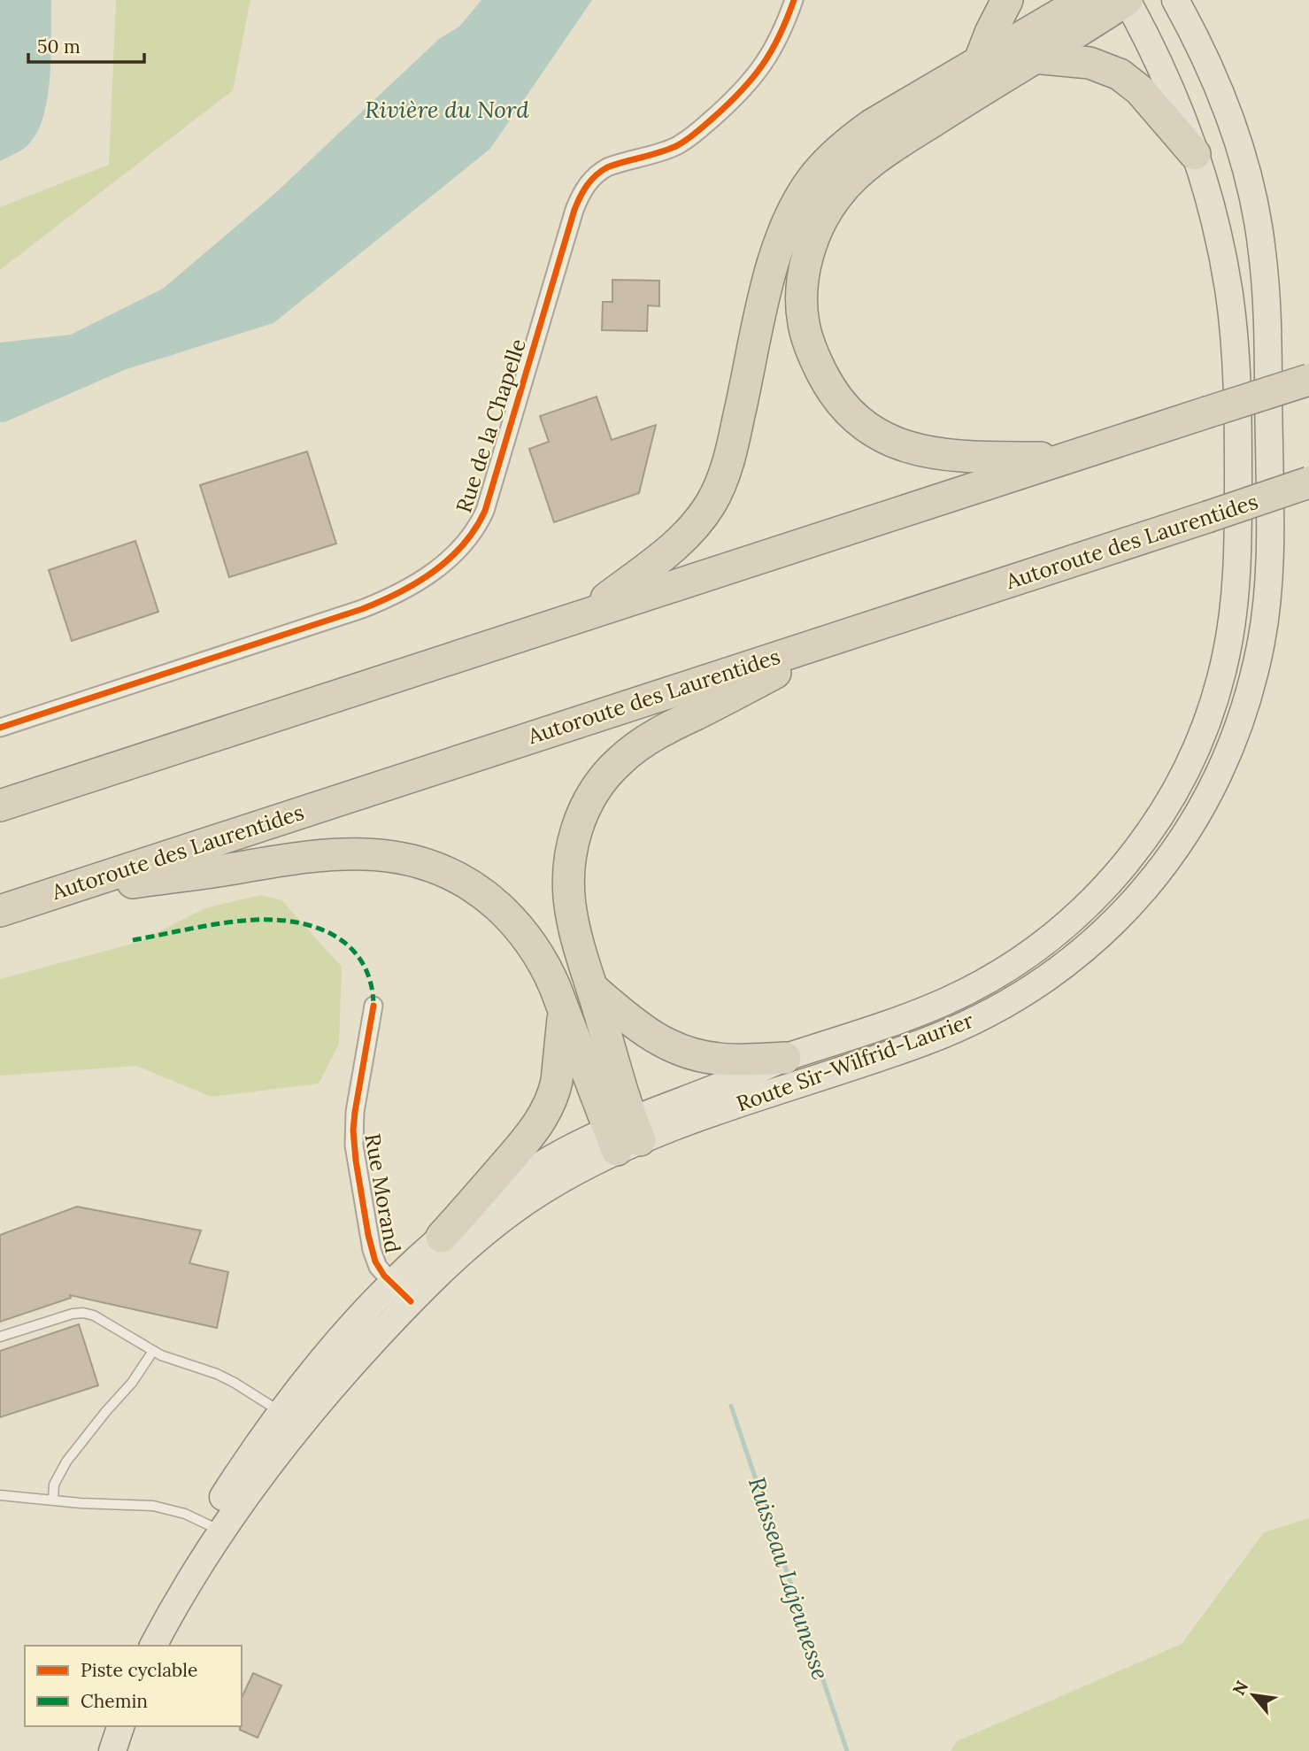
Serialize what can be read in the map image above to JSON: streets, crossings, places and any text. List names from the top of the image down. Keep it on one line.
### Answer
{"streets":{"highway":["Autoroute des Laurentides"],"main road":["Route Sir-Wilfrid-Laurier"],"street":["Rue de la Chapelle","Rue Morand"]},"crossings":[["Route Sir-Wilfrid-Laurier","Rue Morand"]],"water":["Rivière du Nord","Ruisseau Lajeunesse"],"legend":["Piste cyclable","Chemin"],"scale_bar":"50 m","north":"top left"}
